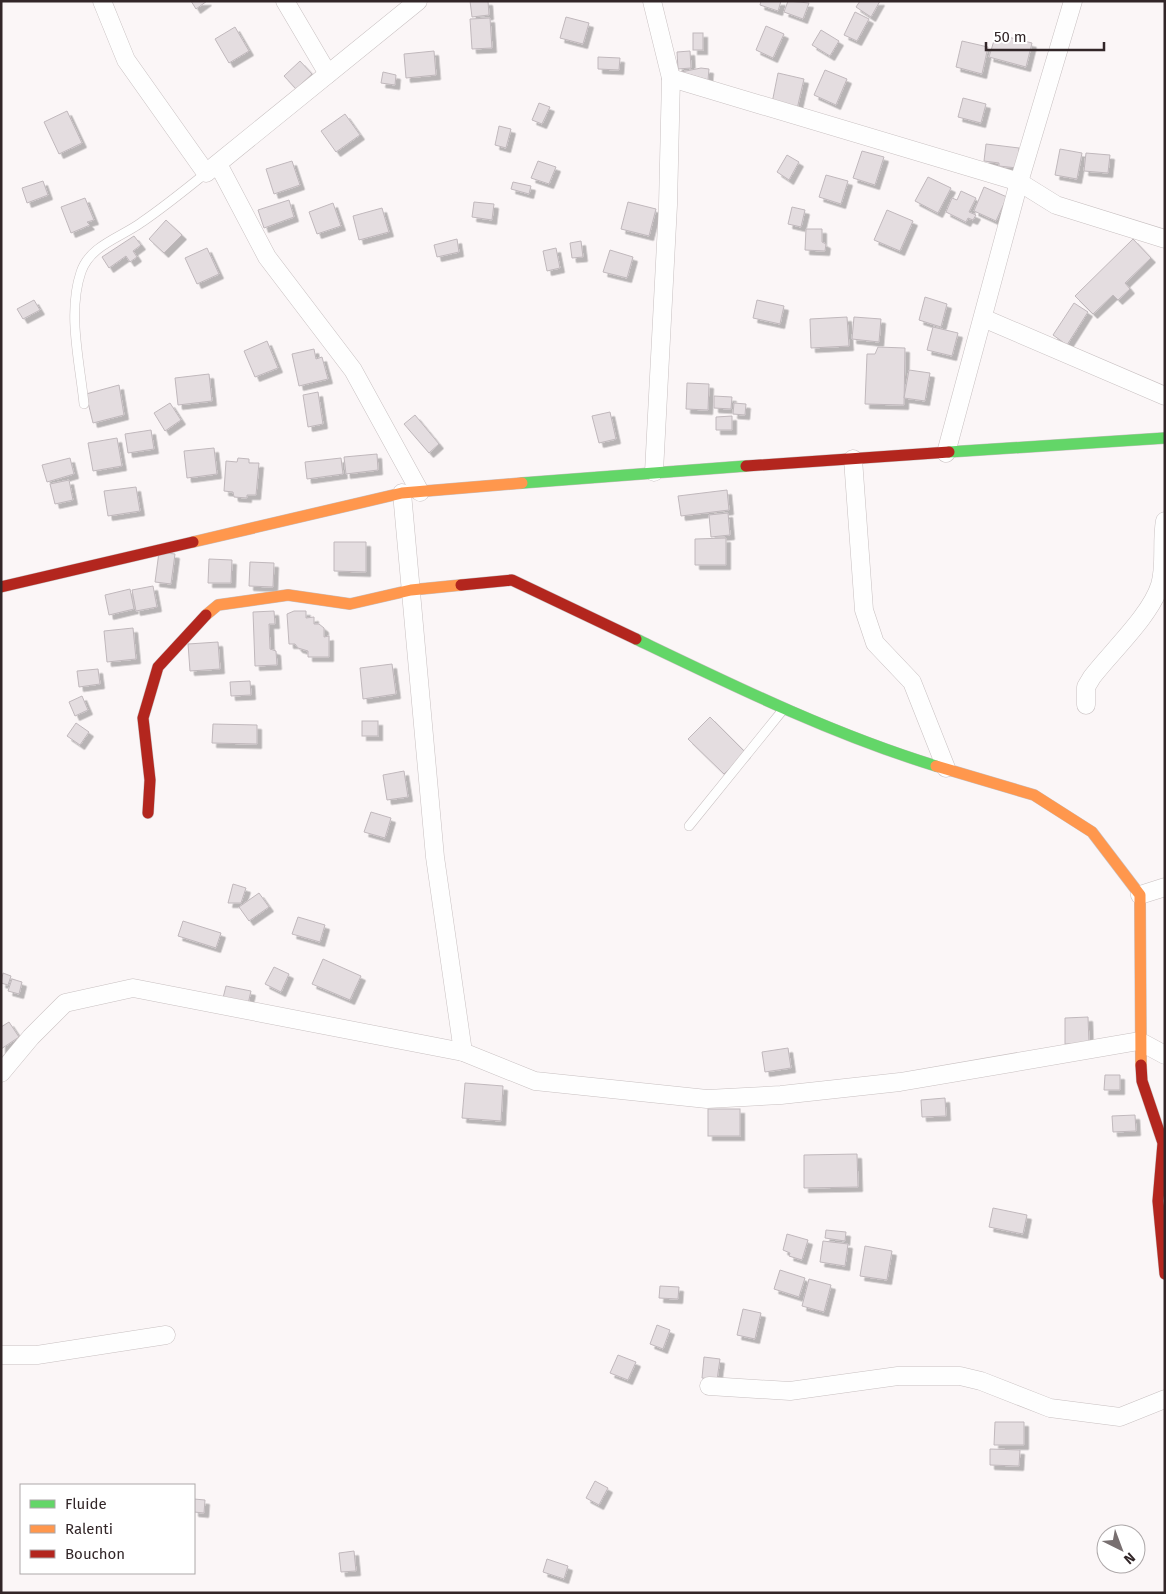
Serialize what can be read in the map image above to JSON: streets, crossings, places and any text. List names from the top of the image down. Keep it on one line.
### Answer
{"legend":["Fluide","Ralenti","Bouchon"],"scale_bar":"50 m","north":"bottom right"}
